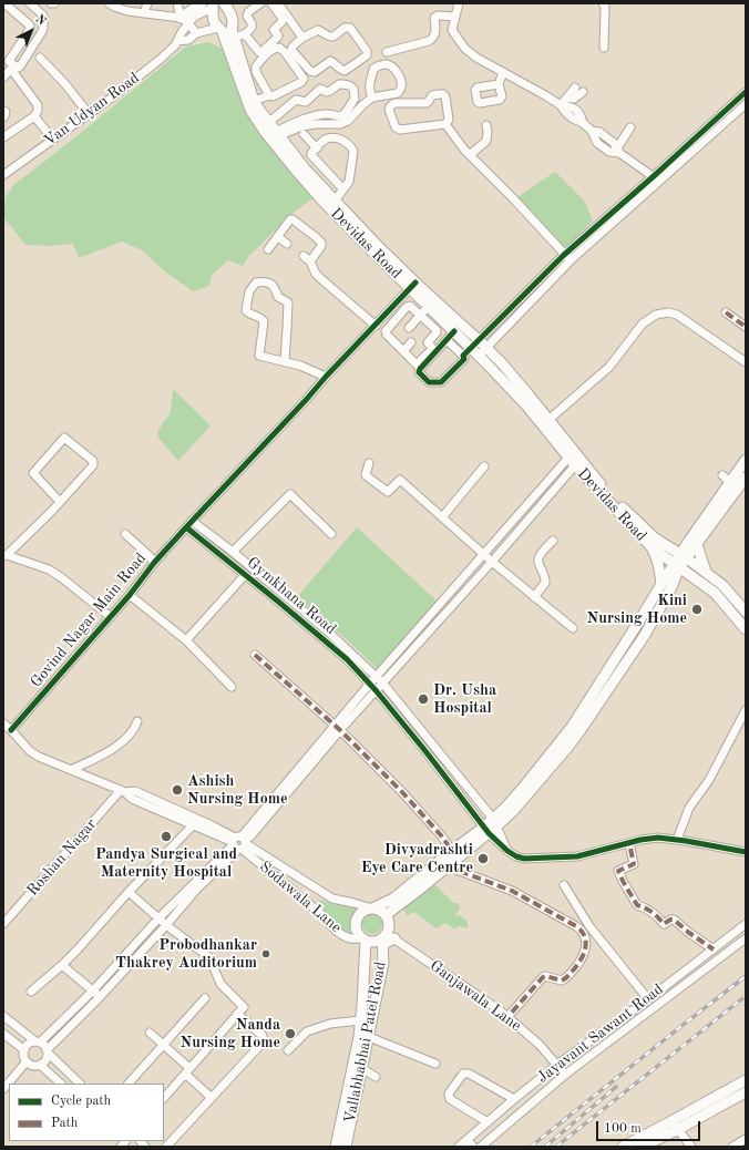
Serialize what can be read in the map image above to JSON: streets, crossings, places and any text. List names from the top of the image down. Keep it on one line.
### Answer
{"streets":{"main road":["Devidas Road","Vallabhabhai Patel Road"],"street":["Van Udyan Road","Gymkhana Road","Govind Nagar Main Road","Roshan Nagar","Sodawala Lane","Ganjawala Lane","Jayavant Sawant Road"]},"crossings":[["Van Udyan Road","Devidas Road"],["Devidas Road","Govind Nagar Main Road"],["Gymkhana Road","Govind Nagar Main Road"],["Govind Nagar Main Road","Sodawala Lane"],["Roshan Nagar","Sodawala Lane"],["Sodawala Lane","Ganjawala Lane"],["Sodawala Lane","Vallabhabhai Patel Road"],["Ganjawala Lane","Jayavant Sawant Road"],["Ganjawala Lane","Vallabhabhai Patel Road"]],"places":["Kini Nursing Home","Dr. Usha Hospital","Ashish Nursing Home","Pandya Surgical and Maternity Hospital","Divyadrashti Eye Care Centre","Probodhankar Thakrey Auditorium","Nanda Nursing Home"],"legend":["Cycle path","Path"],"scale_bar":"100 m","north":"top right"}
